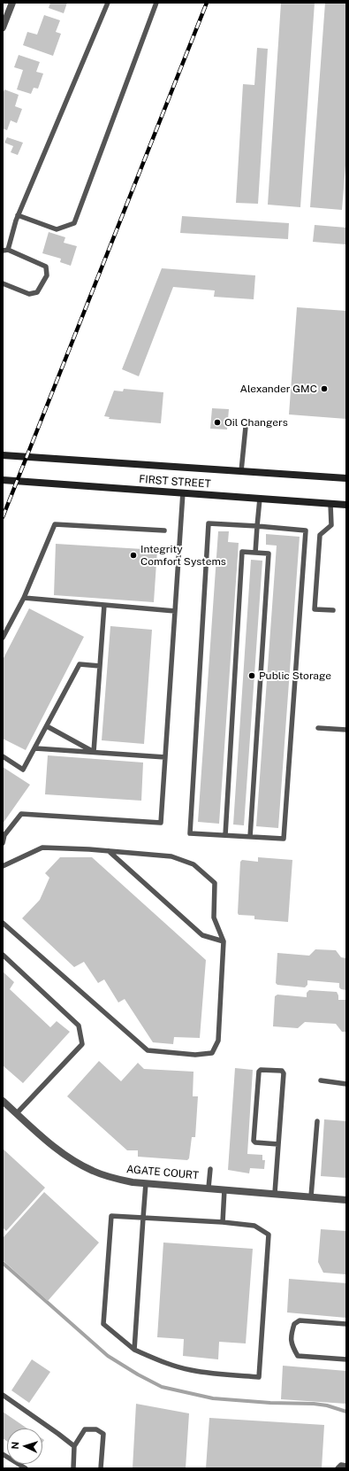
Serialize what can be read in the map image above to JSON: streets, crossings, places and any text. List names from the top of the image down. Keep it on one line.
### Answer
{"streets":{"main road":["FIRST STREET"],"street":["AGATE COURT"]},"places":["Alexander GMC","Oil Changers","Integrity Comfort Systems","Public Storage"],"north":"left"}
